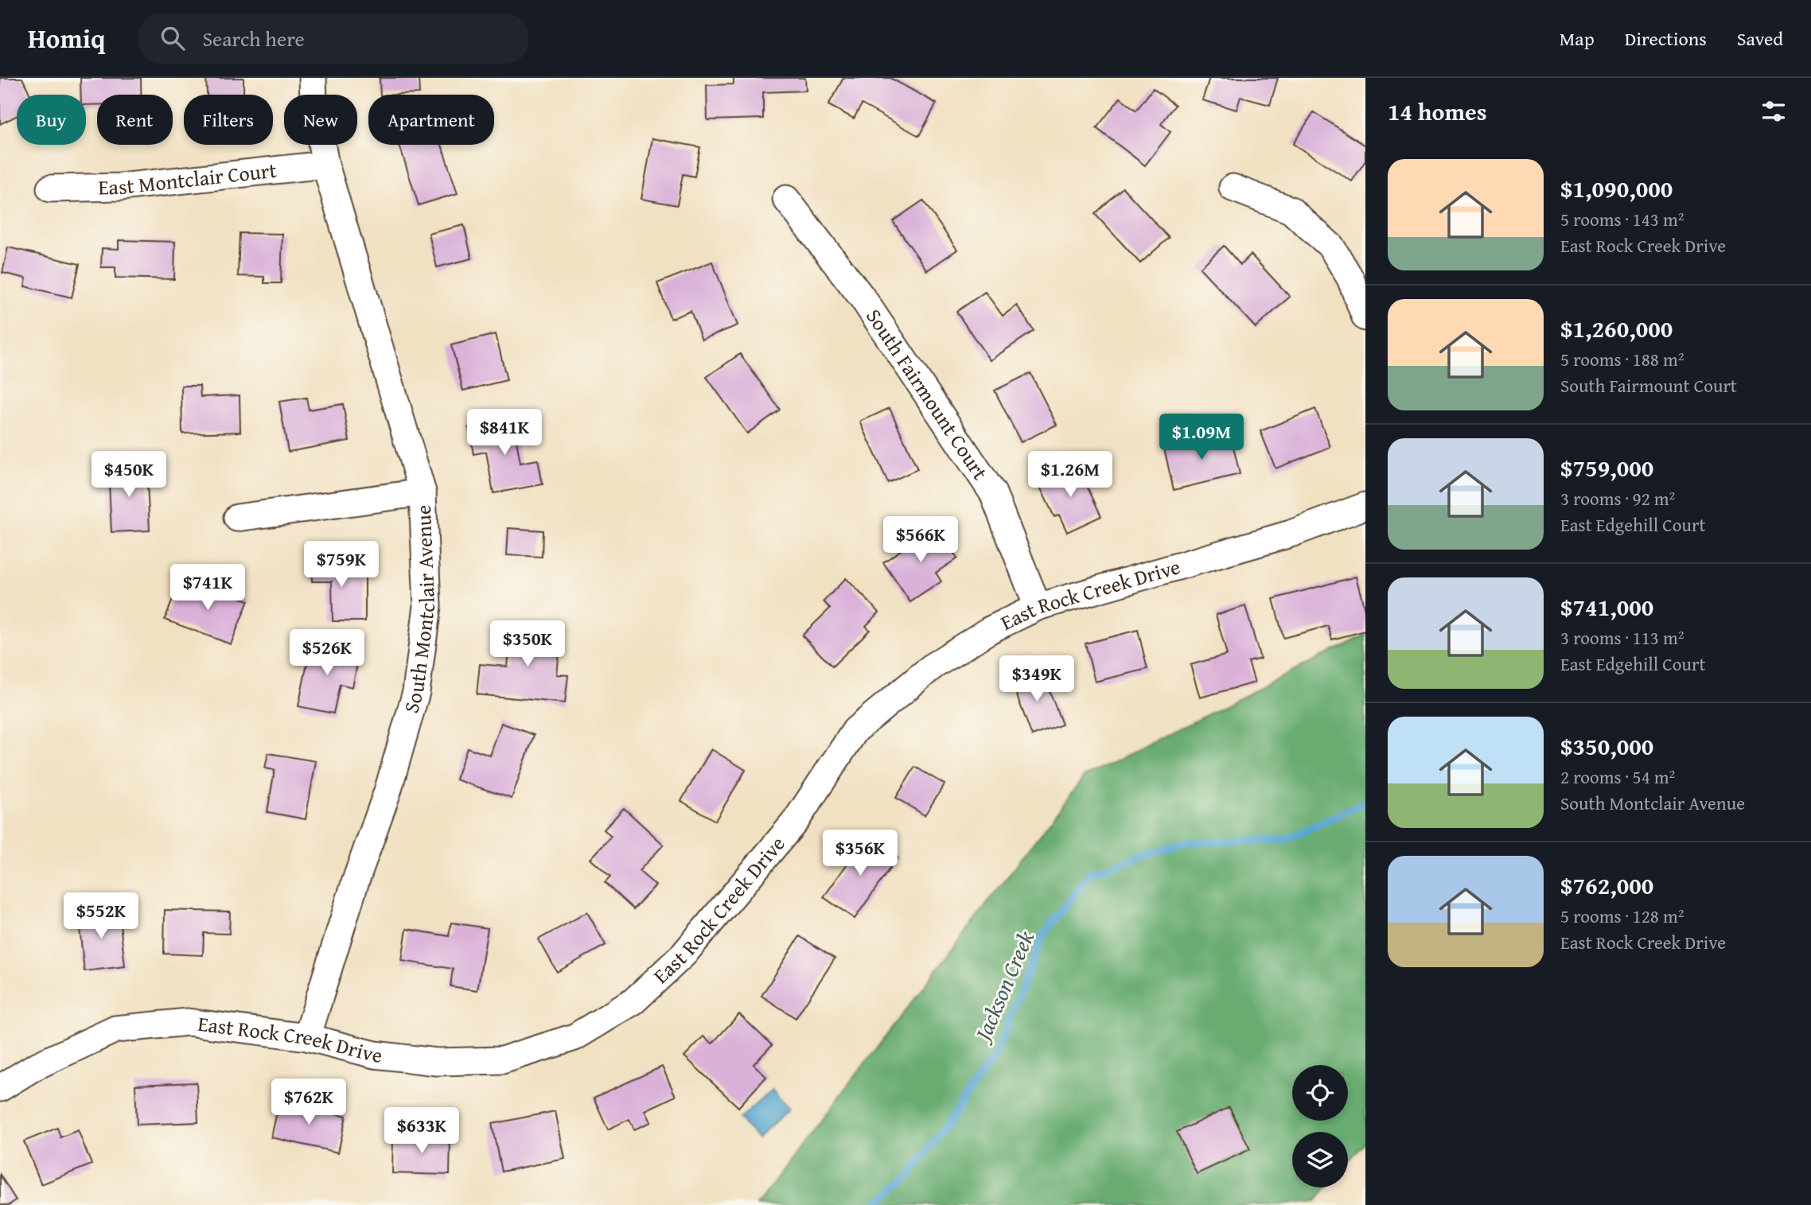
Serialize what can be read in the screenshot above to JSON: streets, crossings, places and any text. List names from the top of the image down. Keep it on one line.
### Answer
{"streets":{"street":["East Montclair Court","South Fairmount Court","East Rock Creek Drive","South Montclair Avenue"]},"crossings":[["East Montclair Court","South Montclair Avenue"],["South Fairmount Court","East Rock Creek Drive"],["East Rock Creek Drive","South Montclair Avenue"]],"water":["Jackson Creek"],"page":{"header":"Homiq","search":"Search here","nav":["Map","Directions","Saved"],"heading":"14 homes","chip":["Buy","Rent","Filters","New","Apartment"],"list":[{"name":"$1,090,000","note":"5 rooms · 143 m² · East Rock Creek Drive"},{"name":"$1,260,000","note":"5 rooms · 188 m² · South Fairmount Court"},{"name":"$759,000","note":"3 rooms · 92 m² · East Edgehill Court"},{"name":"$741,000","note":"3 rooms · 113 m² · East Edgehill Court"},{"name":"$350,000","note":"2 rooms · 54 m² · South Montclair Avenue"},{"name":"$762,000","note":"5 rooms · 128 m² · East Rock Creek Drive"}],"price":["$841K","$1.09M","$450K","$1.26M","$566K","$759K","$741K","$350K","$526K","$349K","$356K","$552K","$762K","$633K"]}}
